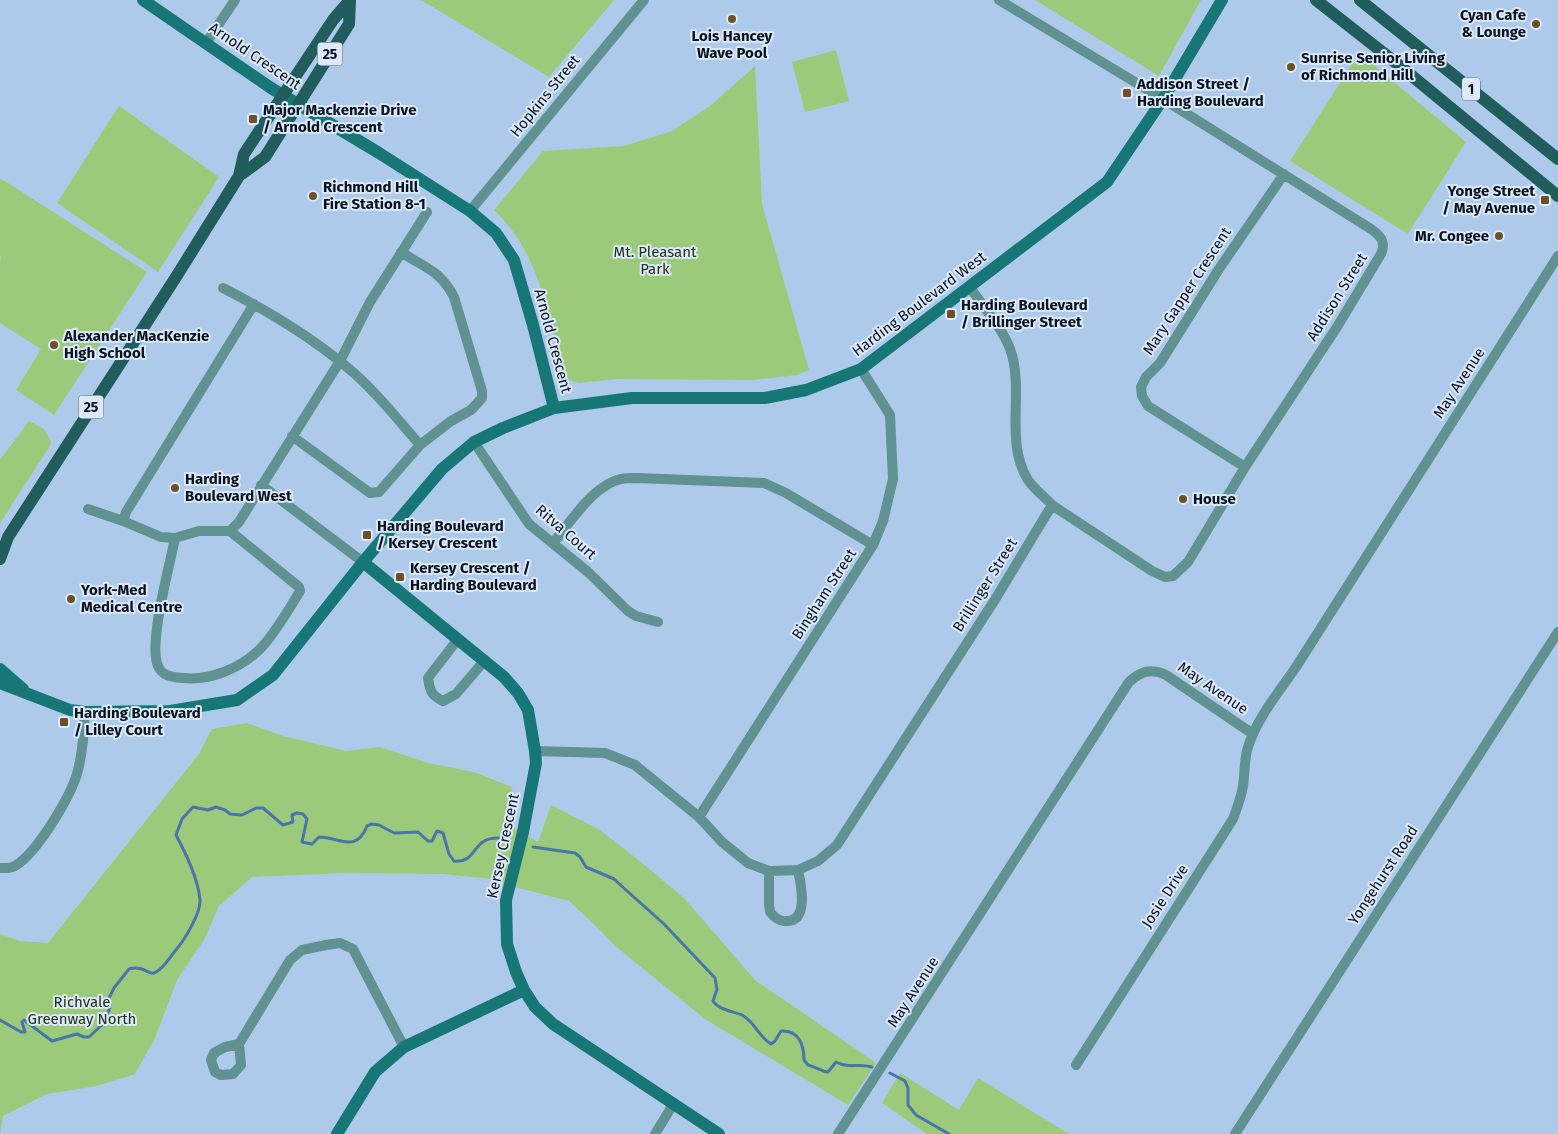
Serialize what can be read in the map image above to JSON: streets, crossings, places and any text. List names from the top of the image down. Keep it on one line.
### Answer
{"streets":{"main road":["25","1"],"street":["Arnold Crescent","Hopkins Street","Mary Gapper Crescent","Addison Street","Harding Boulevard West","May Avenue","Ritva Court","Brillinger Street","Bingham Street","Kersey Crescent","Yongehurst Road","Josie Drive"]},"crossings":[["25","Arnold Crescent"],["Arnold Crescent","Hopkins Street"],["Arnold Crescent","Harding Boulevard West"],["Mary Gapper Crescent","Addison Street"],["Addison Street","Harding Boulevard West"],["Addison Street","Brillinger Street"],["Harding Boulevard West","Ritva Court"],["Harding Boulevard West","Bingham Street"],["Harding Boulevard West","Kersey Crescent"],["May Avenue","Josie Drive"],["Brillinger Street","Bingham Street"],["Brillinger Street","Kersey Crescent"]],"parks":["Mt. Pleasant Park","Richvale Greenway North"],"places":{"other":["Lois Hancey Wave Pool","Cyan Cafe & Lounge","Sunrise Senior Living of Richmond Hill","Richmond Hill Fire Station 8-1","Mr. Congee","Alexander MacKenzie High School","Harding Boulevard West","House","York-Med Medical Centre"],"transit":["Addison Street / Harding Boulevard","Major Mackenzie Drive / Arnold Crescent","Yonge Street / May Avenue","Harding Boulevard / Brillinger Street","Harding Boulevard / Kersey Crescent","Kersey Crescent / Harding Boulevard","Harding Boulevard / Lilley Court"]}}
